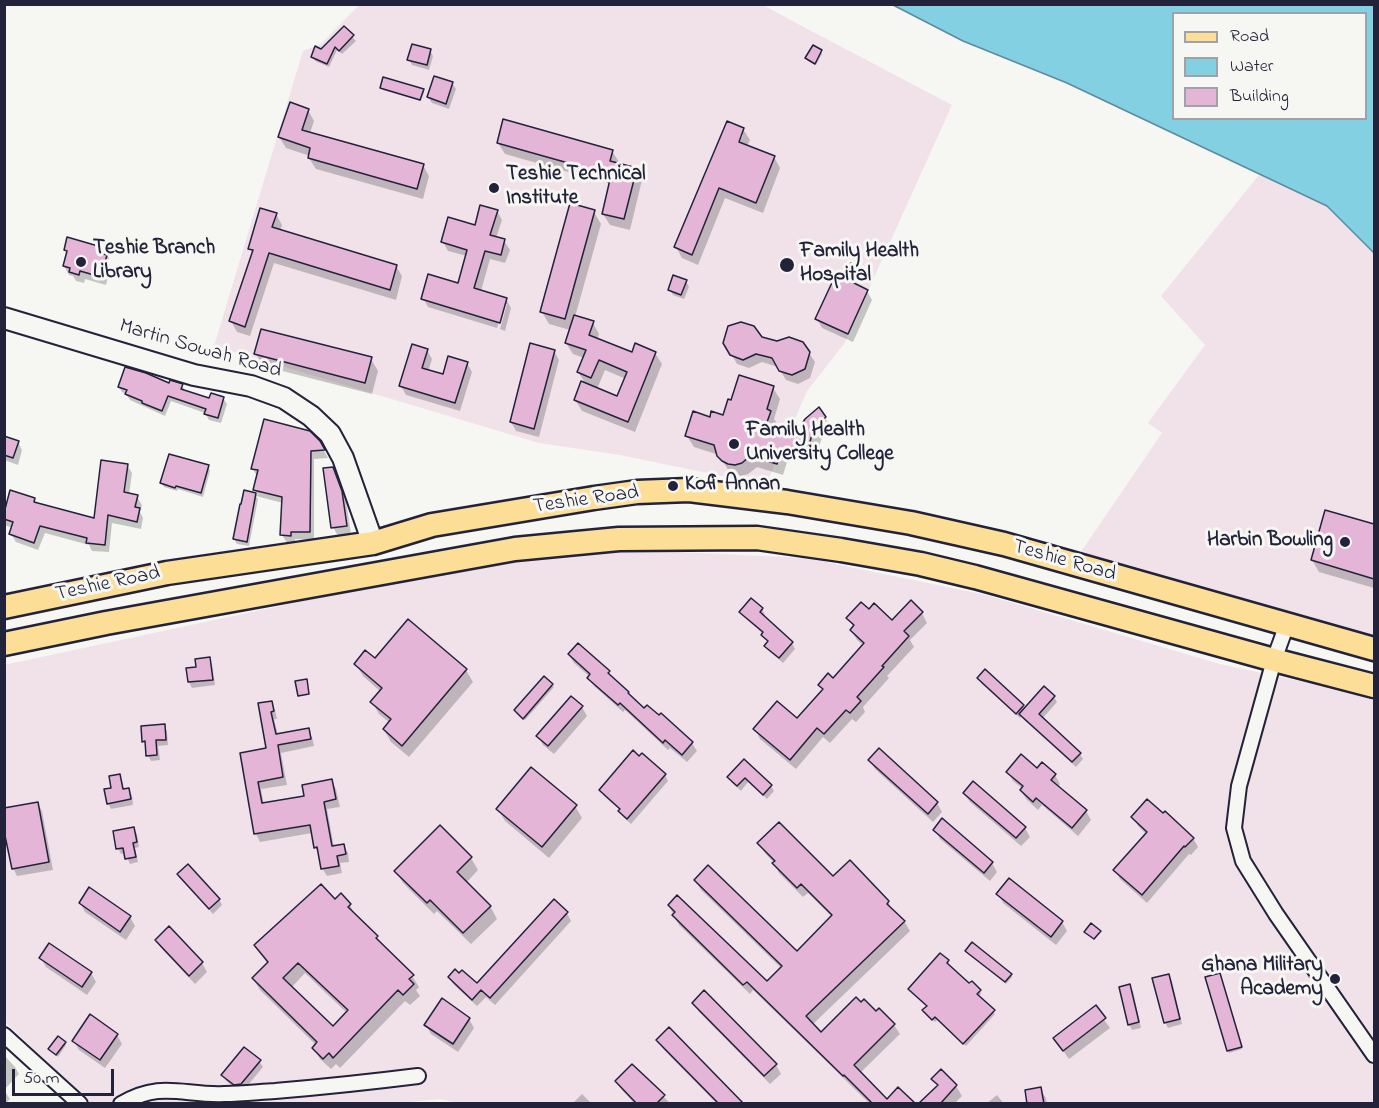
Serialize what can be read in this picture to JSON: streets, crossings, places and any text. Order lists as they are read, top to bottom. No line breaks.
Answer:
{"streets":{"main road":["Teshie Road"],"street":["Martin Sowah Road"]},"crossings":[["Martin Sowah Road","Teshie Road"]],"places":["Teshie Technical Institute","Teshie Branch Library","Family Health Hospital","Family Health University College","Kofi Annan","Harbin Bowling","Ghana Military Academy"],"legend":["Road","Water","Building"],"scale_bar":"50 m"}
